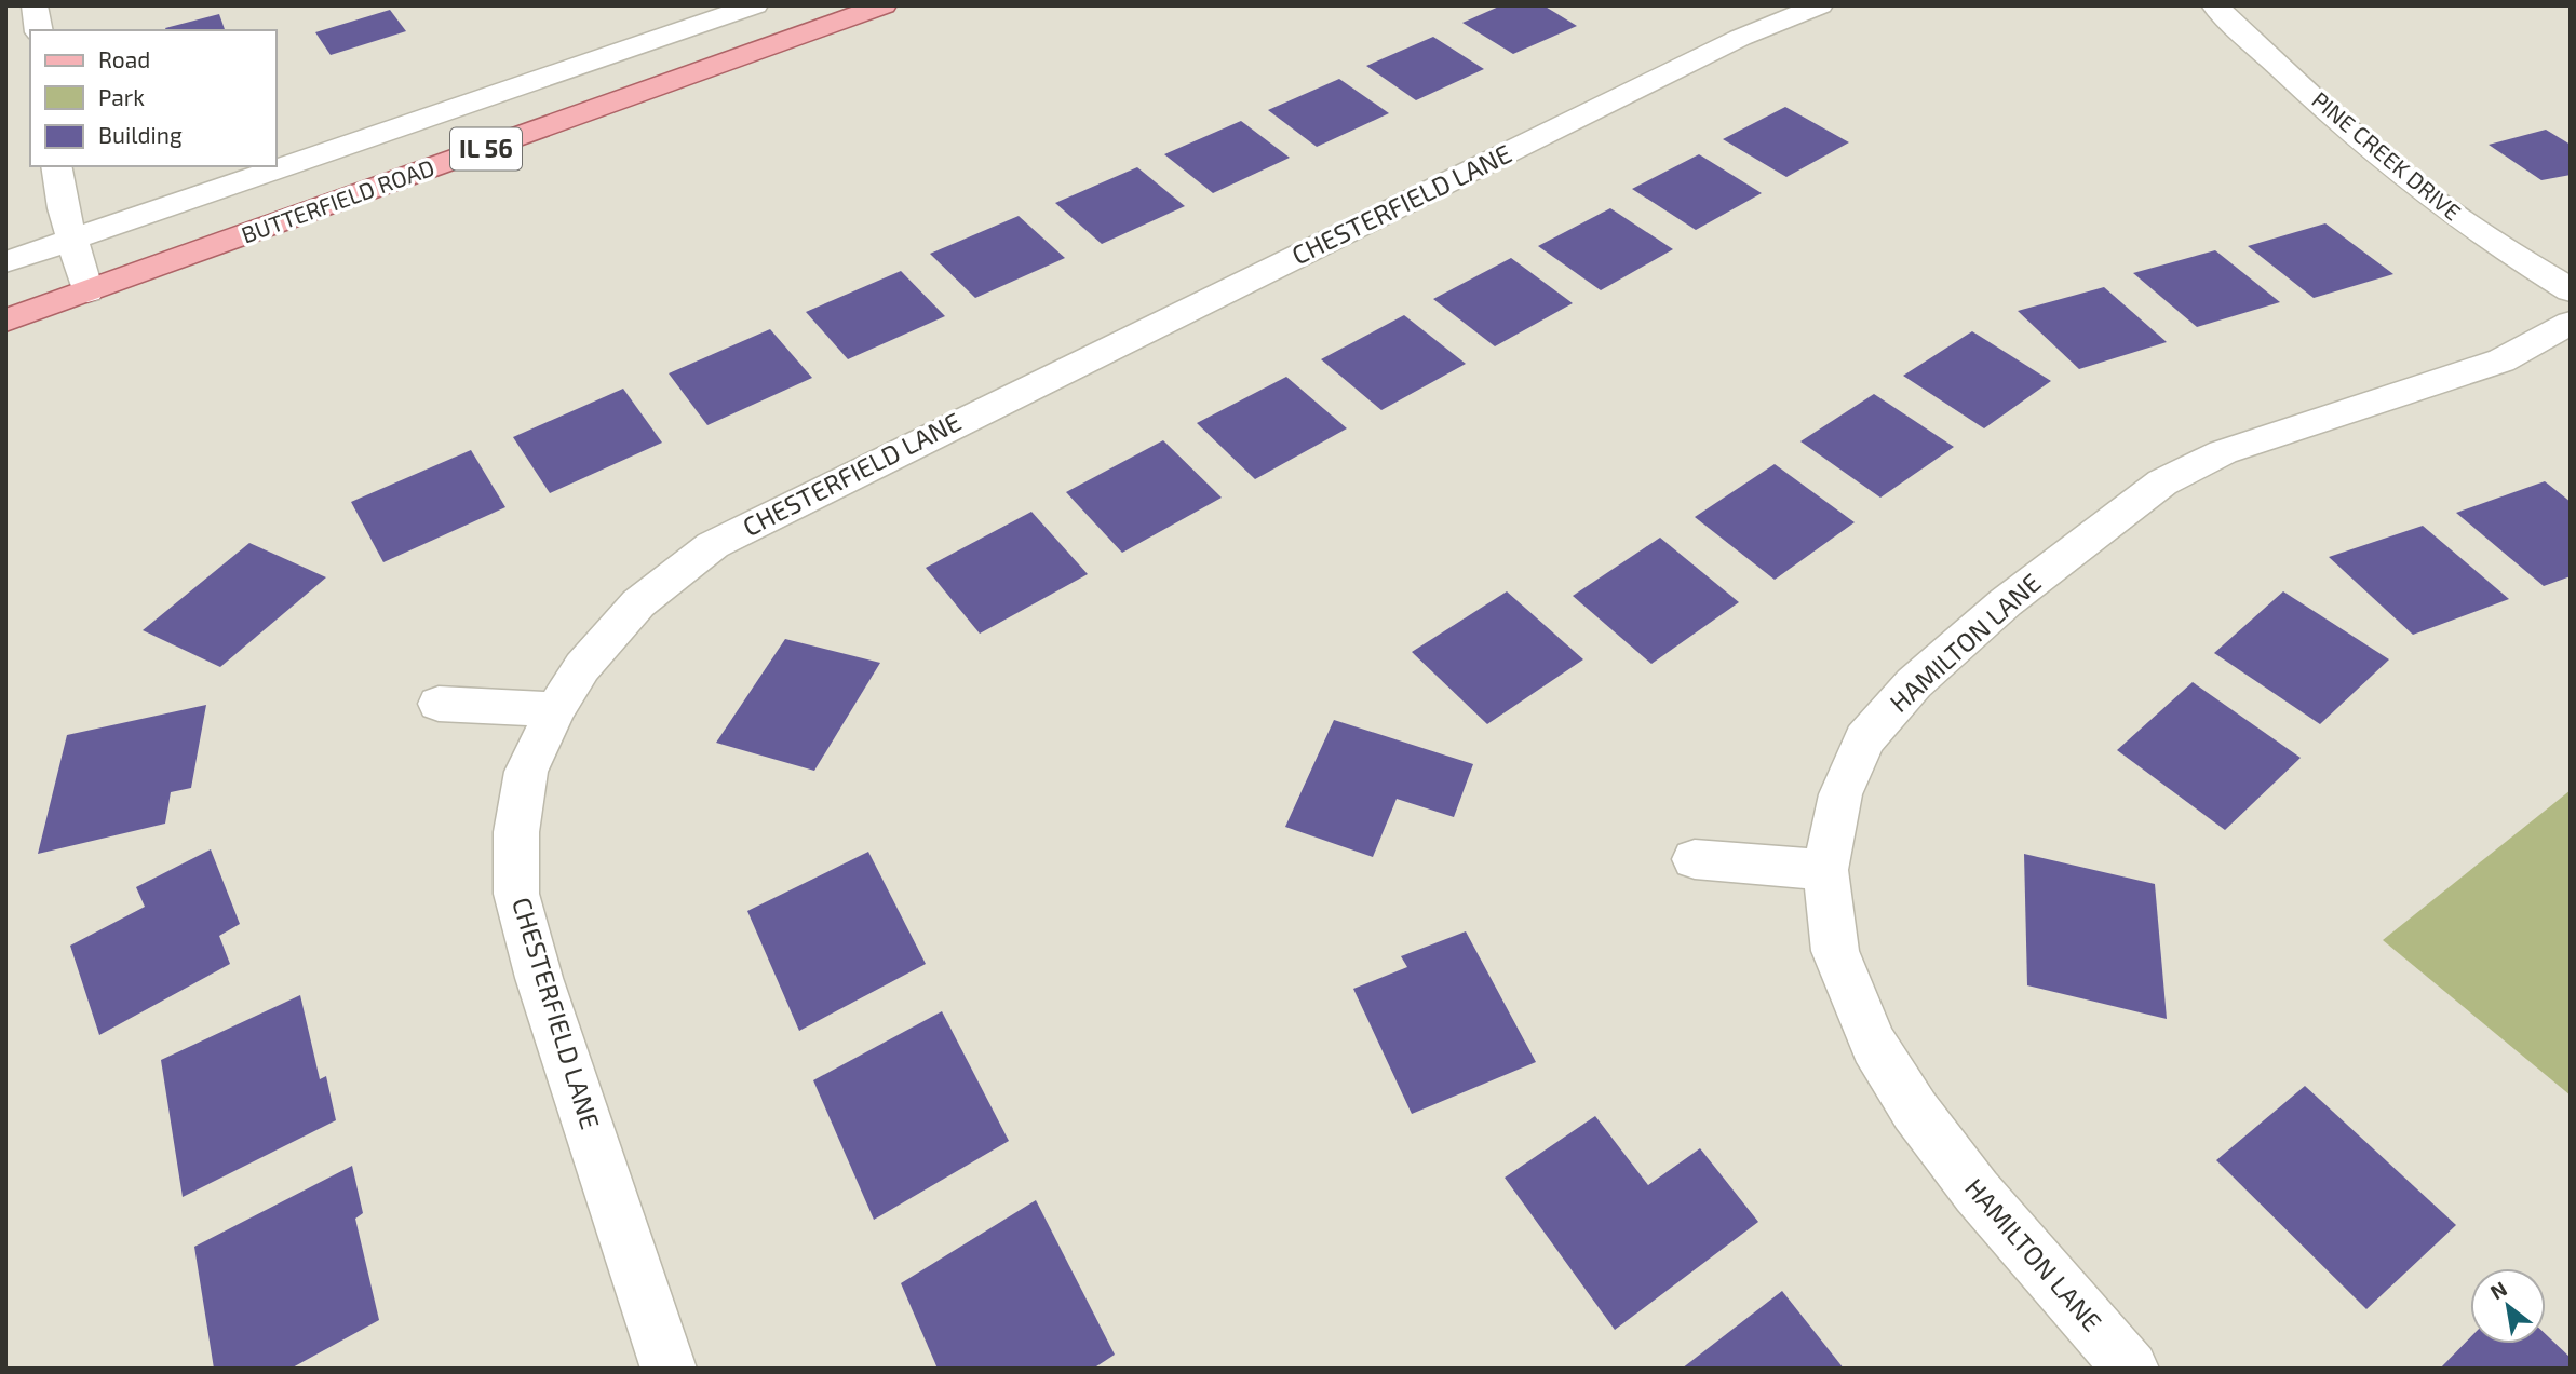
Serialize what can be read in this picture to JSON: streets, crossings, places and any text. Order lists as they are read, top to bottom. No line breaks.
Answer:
{"streets":{"main road":["IL 56","BUTTERFIELD ROAD"],"street":["PINE CREEK DRIVE","CHESTERFIELD LANE","HAMILTON LANE"]},"legend":["Road","Park","Building"],"north":"top left"}
